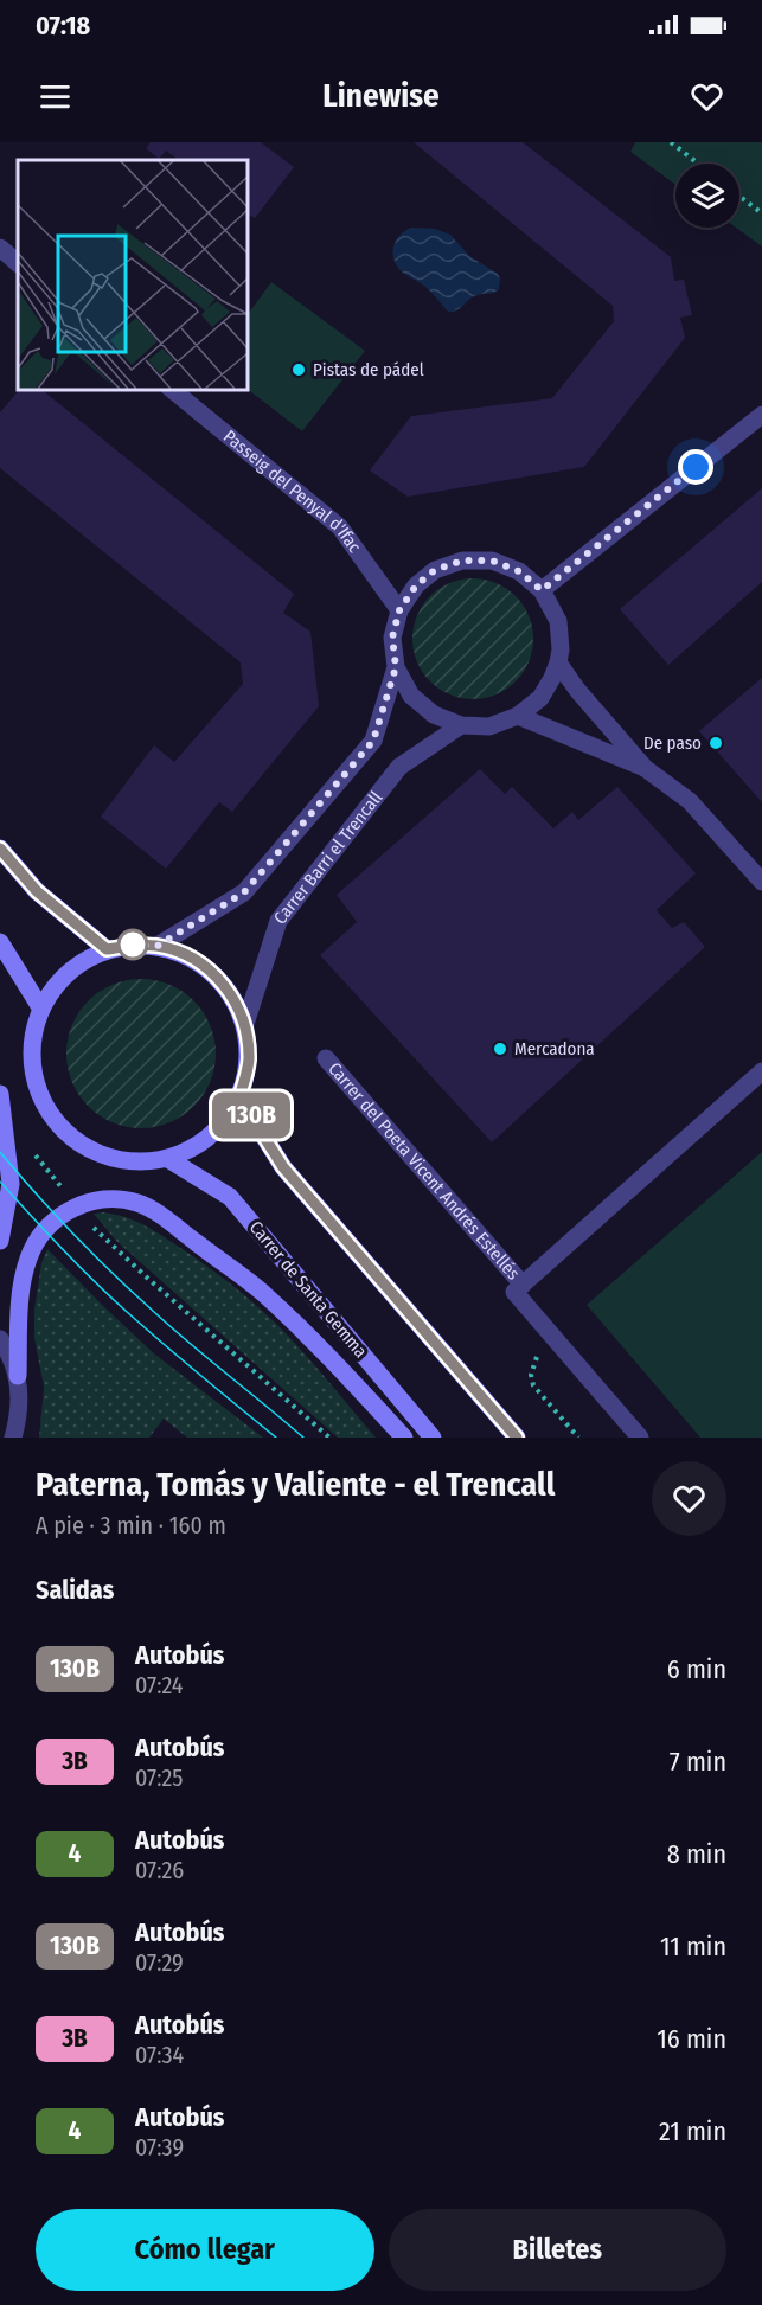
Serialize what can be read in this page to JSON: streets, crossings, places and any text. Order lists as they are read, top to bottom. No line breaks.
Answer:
{"streets":{"main road":["Carrer de Santa Gemma"],"street":["Passeig del Penyal d'Ifac","Carrer Barri el Trencall","Carrer del Poeta Vicent Andrés Estellés"]},"crossings":[["Passeig del Penyal d'Ifac","Carrer Barri el Trencall"],["Carrer Barri el Trencall","Carrer de Santa Gemma"]],"places":["Pistas de pádel","De paso","Mercadona"],"lines":["bus line 130B"],"page":{"status":"07:18","header":"Linewise","on_map":"130B","heading":[["Paterna, Tomás y Valiente - el Trencall","A pie · 3 min · 160 m"],"Salidas"],"list":[{"mark":"130B","name":"Autobús","note":"07:24","value":"6 min"},{"mark":"3B","name":"Autobús","note":"07:25","value":"7 min"},{"mark":"4","name":"Autobús","note":"07:26","value":"8 min"},{"mark":"130B","name":"Autobús","note":"07:29","value":"11 min"},{"mark":"3B","name":"Autobús","note":"07:34","value":"16 min"},{"mark":"4","name":"Autobús","note":"07:39","value":"21 min"}],"buttons":["Cómo llegar","Billetes"]}}
